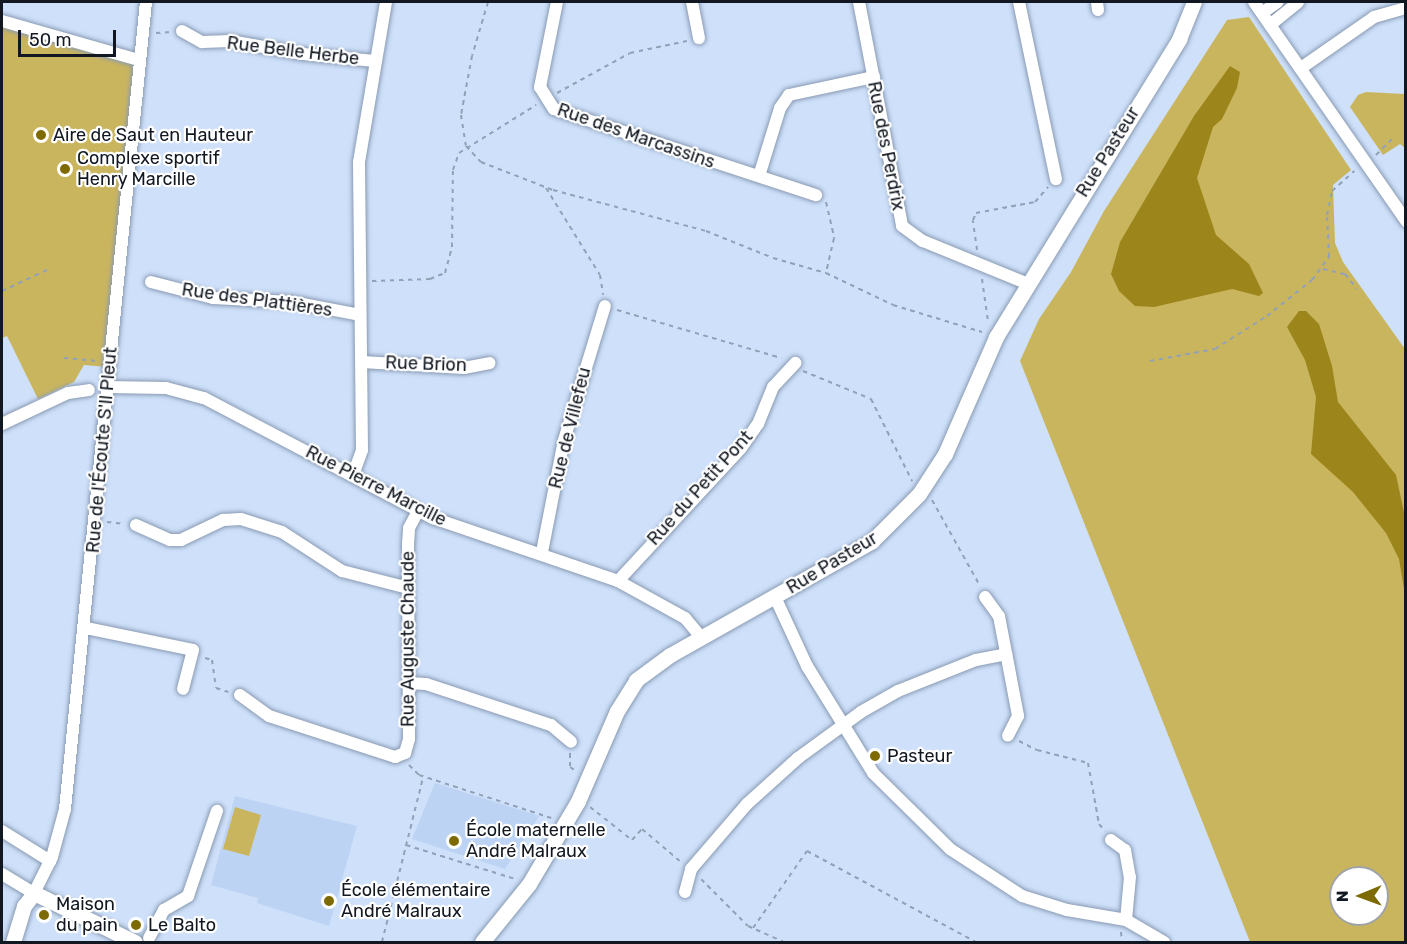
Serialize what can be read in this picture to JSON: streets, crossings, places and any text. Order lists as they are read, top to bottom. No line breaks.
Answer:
{"streets":{"street":["Rue Belle Herbe","Rue des Marcassins","Rue des Perdrix","Rue Pasteur","Rue des Plattières","Rue Brion","Rue de Villefeu","Rue de l'Écoute S'Il Pleut","Rue Pierre Marcille","Rue du Petit Pont","Rue Auguste Chaude"]},"crossings":[["Rue des Perdrix","Rue Pasteur"],["Rue Pasteur","Rue Pierre Marcille"],["Rue de Villefeu","Rue Pierre Marcille"],["Rue de l'Écoute S'Il Pleut","Rue Pierre Marcille"],["Rue Pierre Marcille","Rue du Petit Pont"],["Rue Pierre Marcille","Rue Auguste Chaude"]],"places":["Aire de Saut en Hauteur","Complexe sportif Henry Marcille","Pasteur","École maternelle André Malraux","École élémentaire André Malraux","Maison du pain","Le Balto"],"scale_bar":"50 m","north":"left"}
